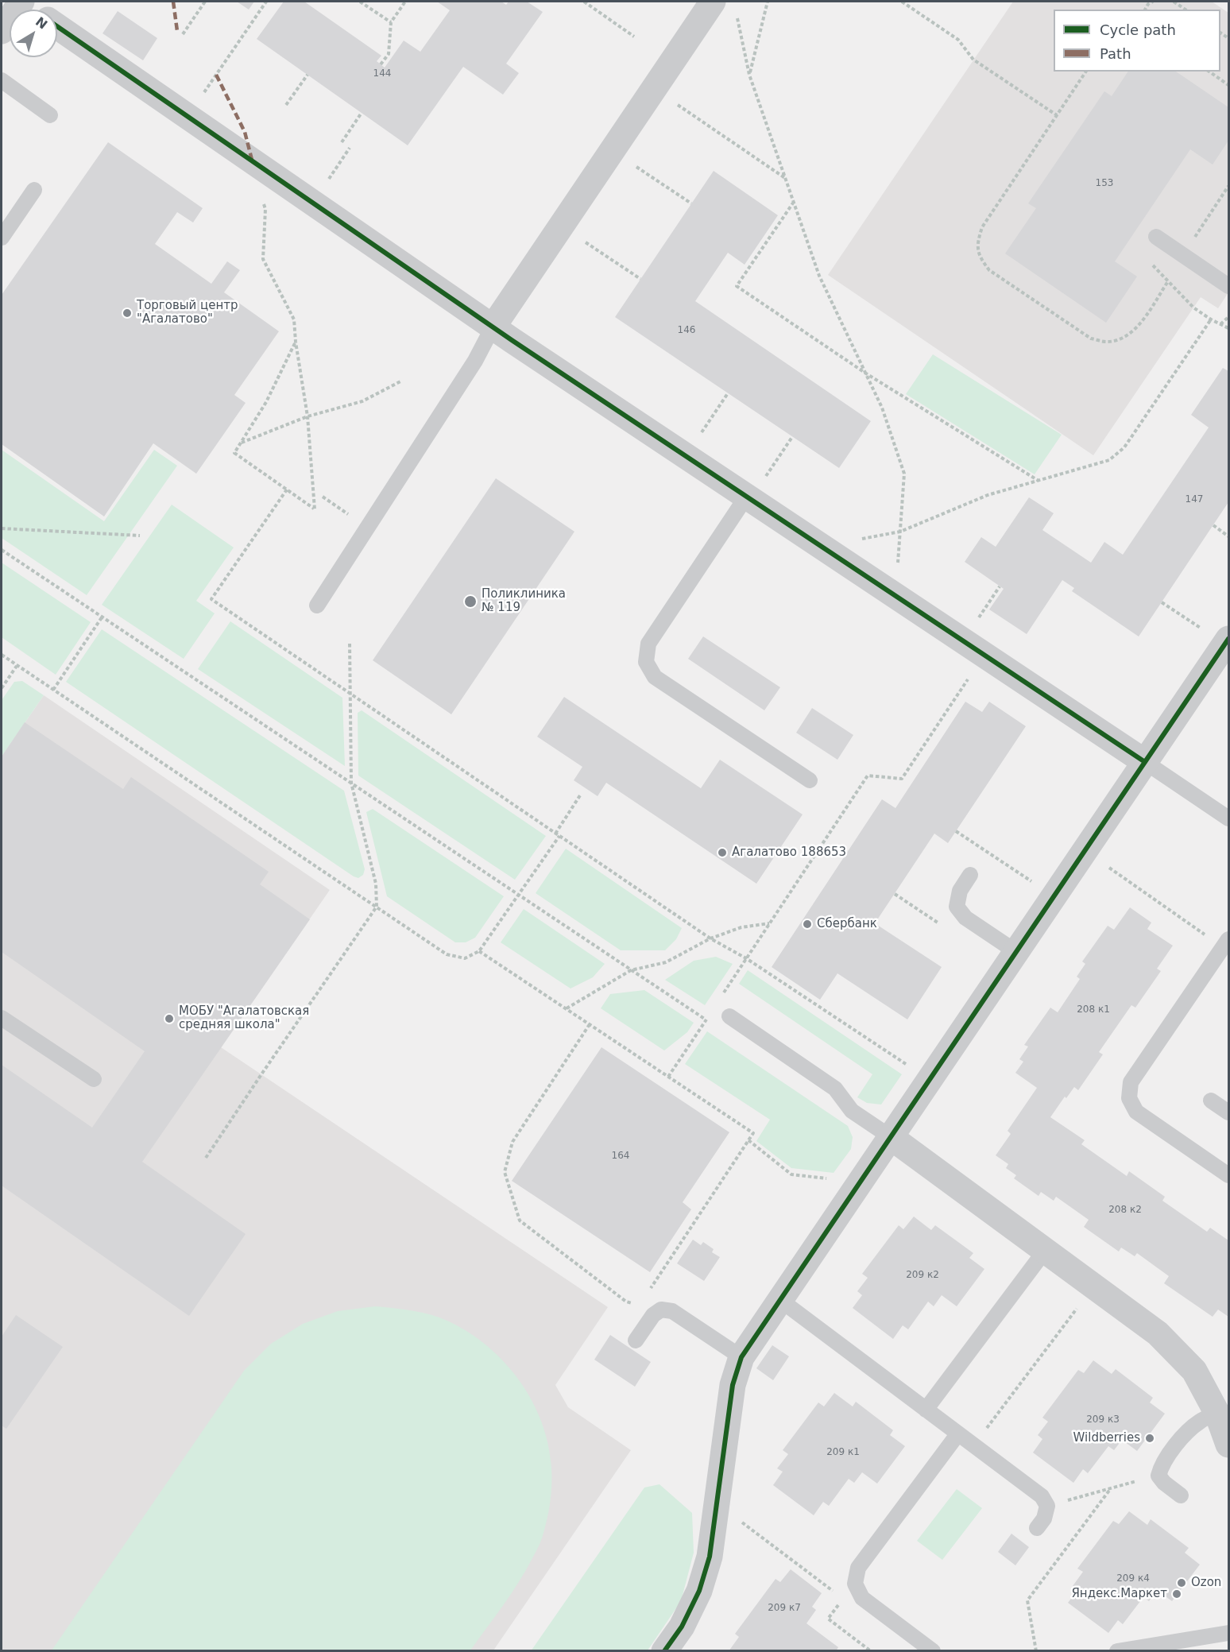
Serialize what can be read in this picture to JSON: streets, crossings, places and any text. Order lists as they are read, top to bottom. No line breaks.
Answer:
{"places":["Торговый центр \"Агалатово\"","Поликлиника № 119","Агалатово 188653","Сбербанк","МОБУ \"Агалатовская средняя школа\"","Wildberries","Ozon","Яндекс.Маркет"],"house_numbers":["144","153","146","147","208 к1","164","208 к2","209 к2","209 к3","209 к1","209 к4","209 к7"],"legend":["Cycle path","Path"],"north":"top right"}
